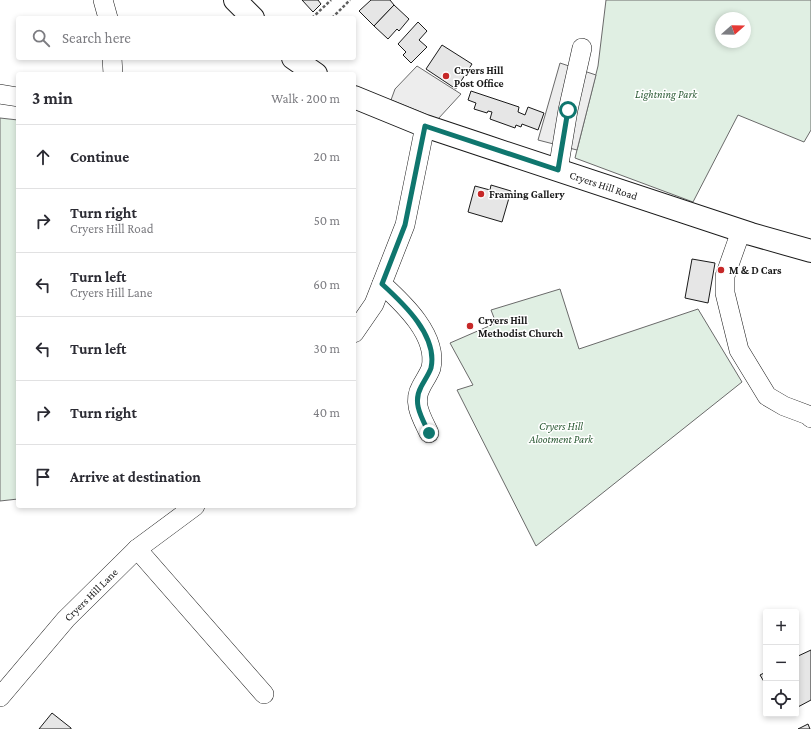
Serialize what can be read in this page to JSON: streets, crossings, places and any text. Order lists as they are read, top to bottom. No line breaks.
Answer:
{"streets":{"main road":["Cryers Hill Road"],"street":["Cryers Hill Lane"]},"parks":["Lightning Park","Cryers Hill Alootment Park"],"places":["Cryers Hill Post Office","Framing Gallery","M & D Cars","Cryers Hill Methodist Church"],"north":"right","page":{"search":"Search here","heading":["3 min","Walk · 200 m"],"list":[["Continue","20 m"],["Turn right","Cryers Hill Road","50 m"],["Turn left","Cryers Hill Lane","60 m"],["Turn left","30 m"],["Turn right","40 m"],"Arrive at destination"],"map_buttons":["+","−"]}}
